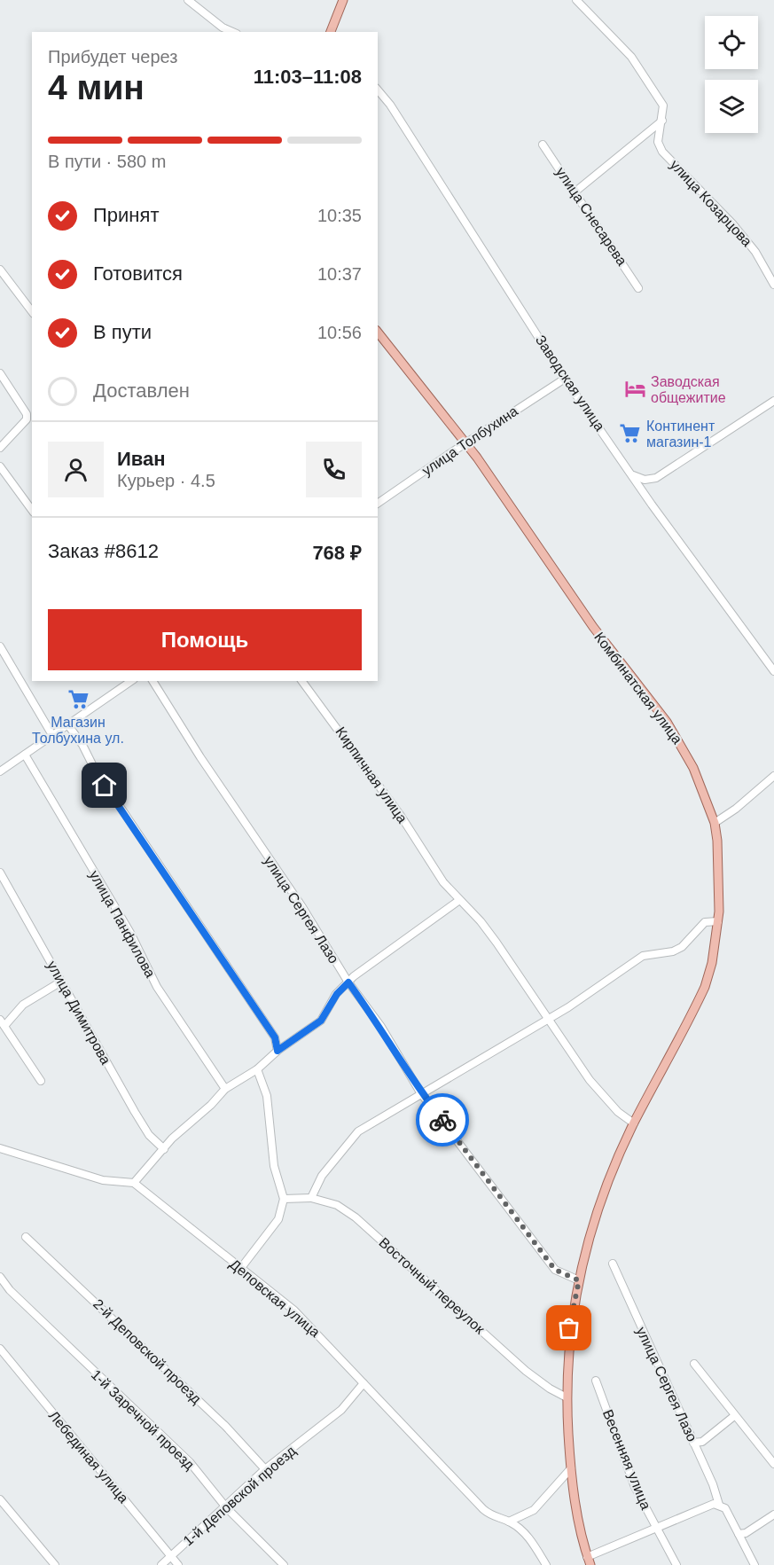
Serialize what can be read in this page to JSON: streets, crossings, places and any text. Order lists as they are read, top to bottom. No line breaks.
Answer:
{"streets":{"main road":["Комбинатская улица"],"street":["улица Козарцова","улица Снесарева","Заводская улица","улица Толбухина","Кирпичная улица","улица Сергея Лазо","улица Панфилова","улица Димитрова","Восточный переулок","Деповская улица","2-й Деповской проезд","1-й Заречной проезд","Лебединая улица","Весенняя улица","1-й Деповской проезд"]},"crossings":[["Заводская улица","улица Толбухина"],["улица Толбухина","Комбинатская улица"],["Комбинатская улица","улица Сергея Лазо"],["Комбинатская улица","Восточный переулок"],["Деповская улица","1-й Деповской проезд"],["2-й Деповской проезд","1-й Деповской проезд"],["1-й Заречной проезд","1-й Деповской проезд"],["Лебединая улица","1-й Деповской проезд"]],"places":{"hotel":["Заводская общежитие"],"supermarket":["Континент магазин-1","Магазин Толбухина ул."]},"page":{"heading":["4 мин","Прибудет через","11:03–11:08"],"panel":["Иван","Курьер · 4.5","Заказ #8612","768 ₽"],"bar":"В пути · 580 m","list":[["Принят","10:35"],["Готовится","10:37"],["В пути","10:56"],"Доставлен"],"buttons":"Помощь"}}
